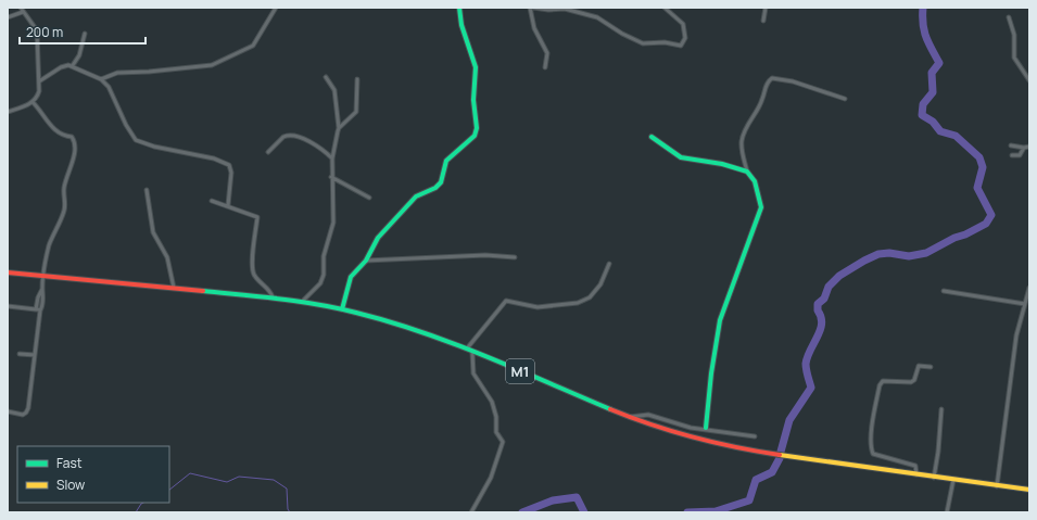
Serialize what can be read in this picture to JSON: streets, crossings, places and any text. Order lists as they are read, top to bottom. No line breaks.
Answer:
{"streets":{"main road":["M1"]},"legend":["Fast","Slow"],"scale_bar":"200 m"}
